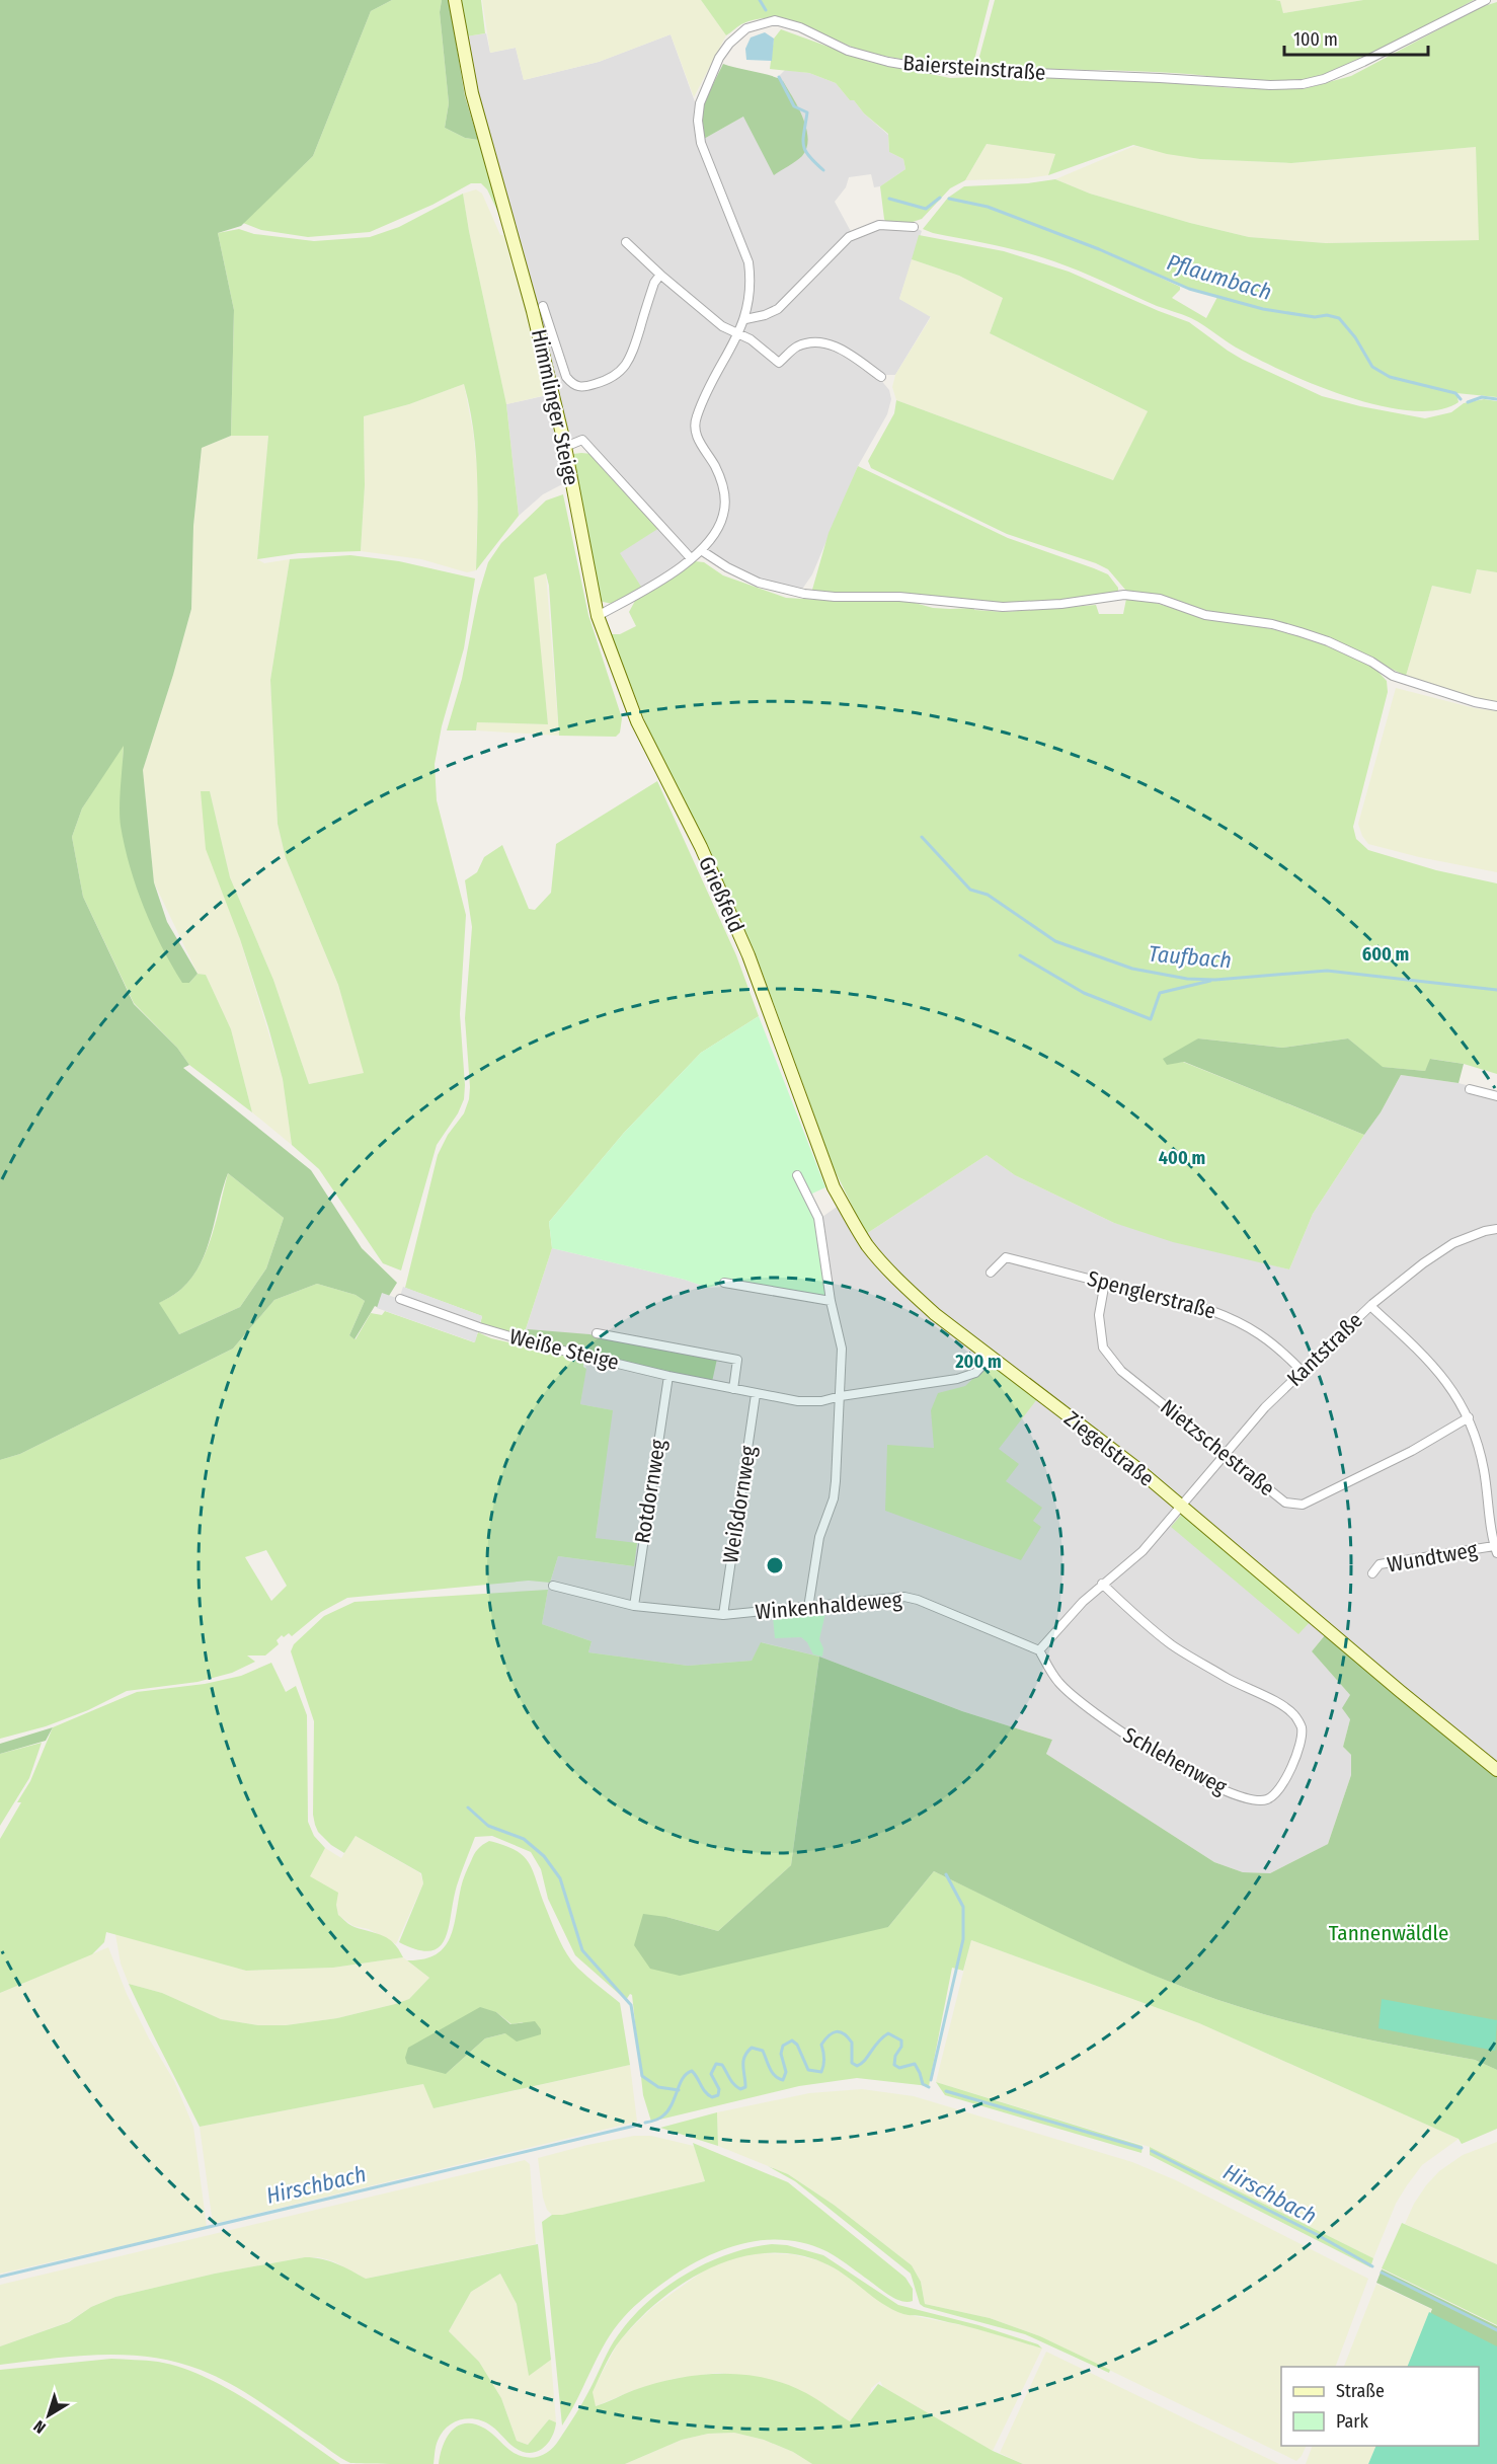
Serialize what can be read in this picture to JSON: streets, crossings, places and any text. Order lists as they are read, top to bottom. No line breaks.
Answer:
{"streets":{"main road":["Himmlinger Steige","Grießfeld","Ziegelstraße"],"street":["Baiersteinstraße","Spenglerstraße","Weiße Steige","Kantstraße","Nietzschestraße","Rotdornweg","Weißdornweg","Wundtweg","Winkenhaldeweg","Schlehenweg"]},"crossings":[["Baiersteinstraße","Himmlinger Steige"],["Himmlinger Steige","Grießfeld"],["Grießfeld","Ziegelstraße"],["Spenglerstraße","Kantstraße"],["Spenglerstraße","Nietzschestraße"],["Weiße Steige","Ziegelstraße"],["Weiße Steige","Rotdornweg"],["Weiße Steige","Weißdornweg"],["Kantstraße","Nietzschestraße"],["Kantstraße","Ziegelstraße"],["Rotdornweg","Winkenhaldeweg"],["Weißdornweg","Winkenhaldeweg"],["Winkenhaldeweg","Schlehenweg"]],"water":["Pflaumbach","Taufbach","Hirschbach"],"parks":["Tannenwäldle"],"legend":["Straße","Park"],"scale_bar":"100 m","north":"bottom left","rings":["600 m","400 m","200 m"]}
